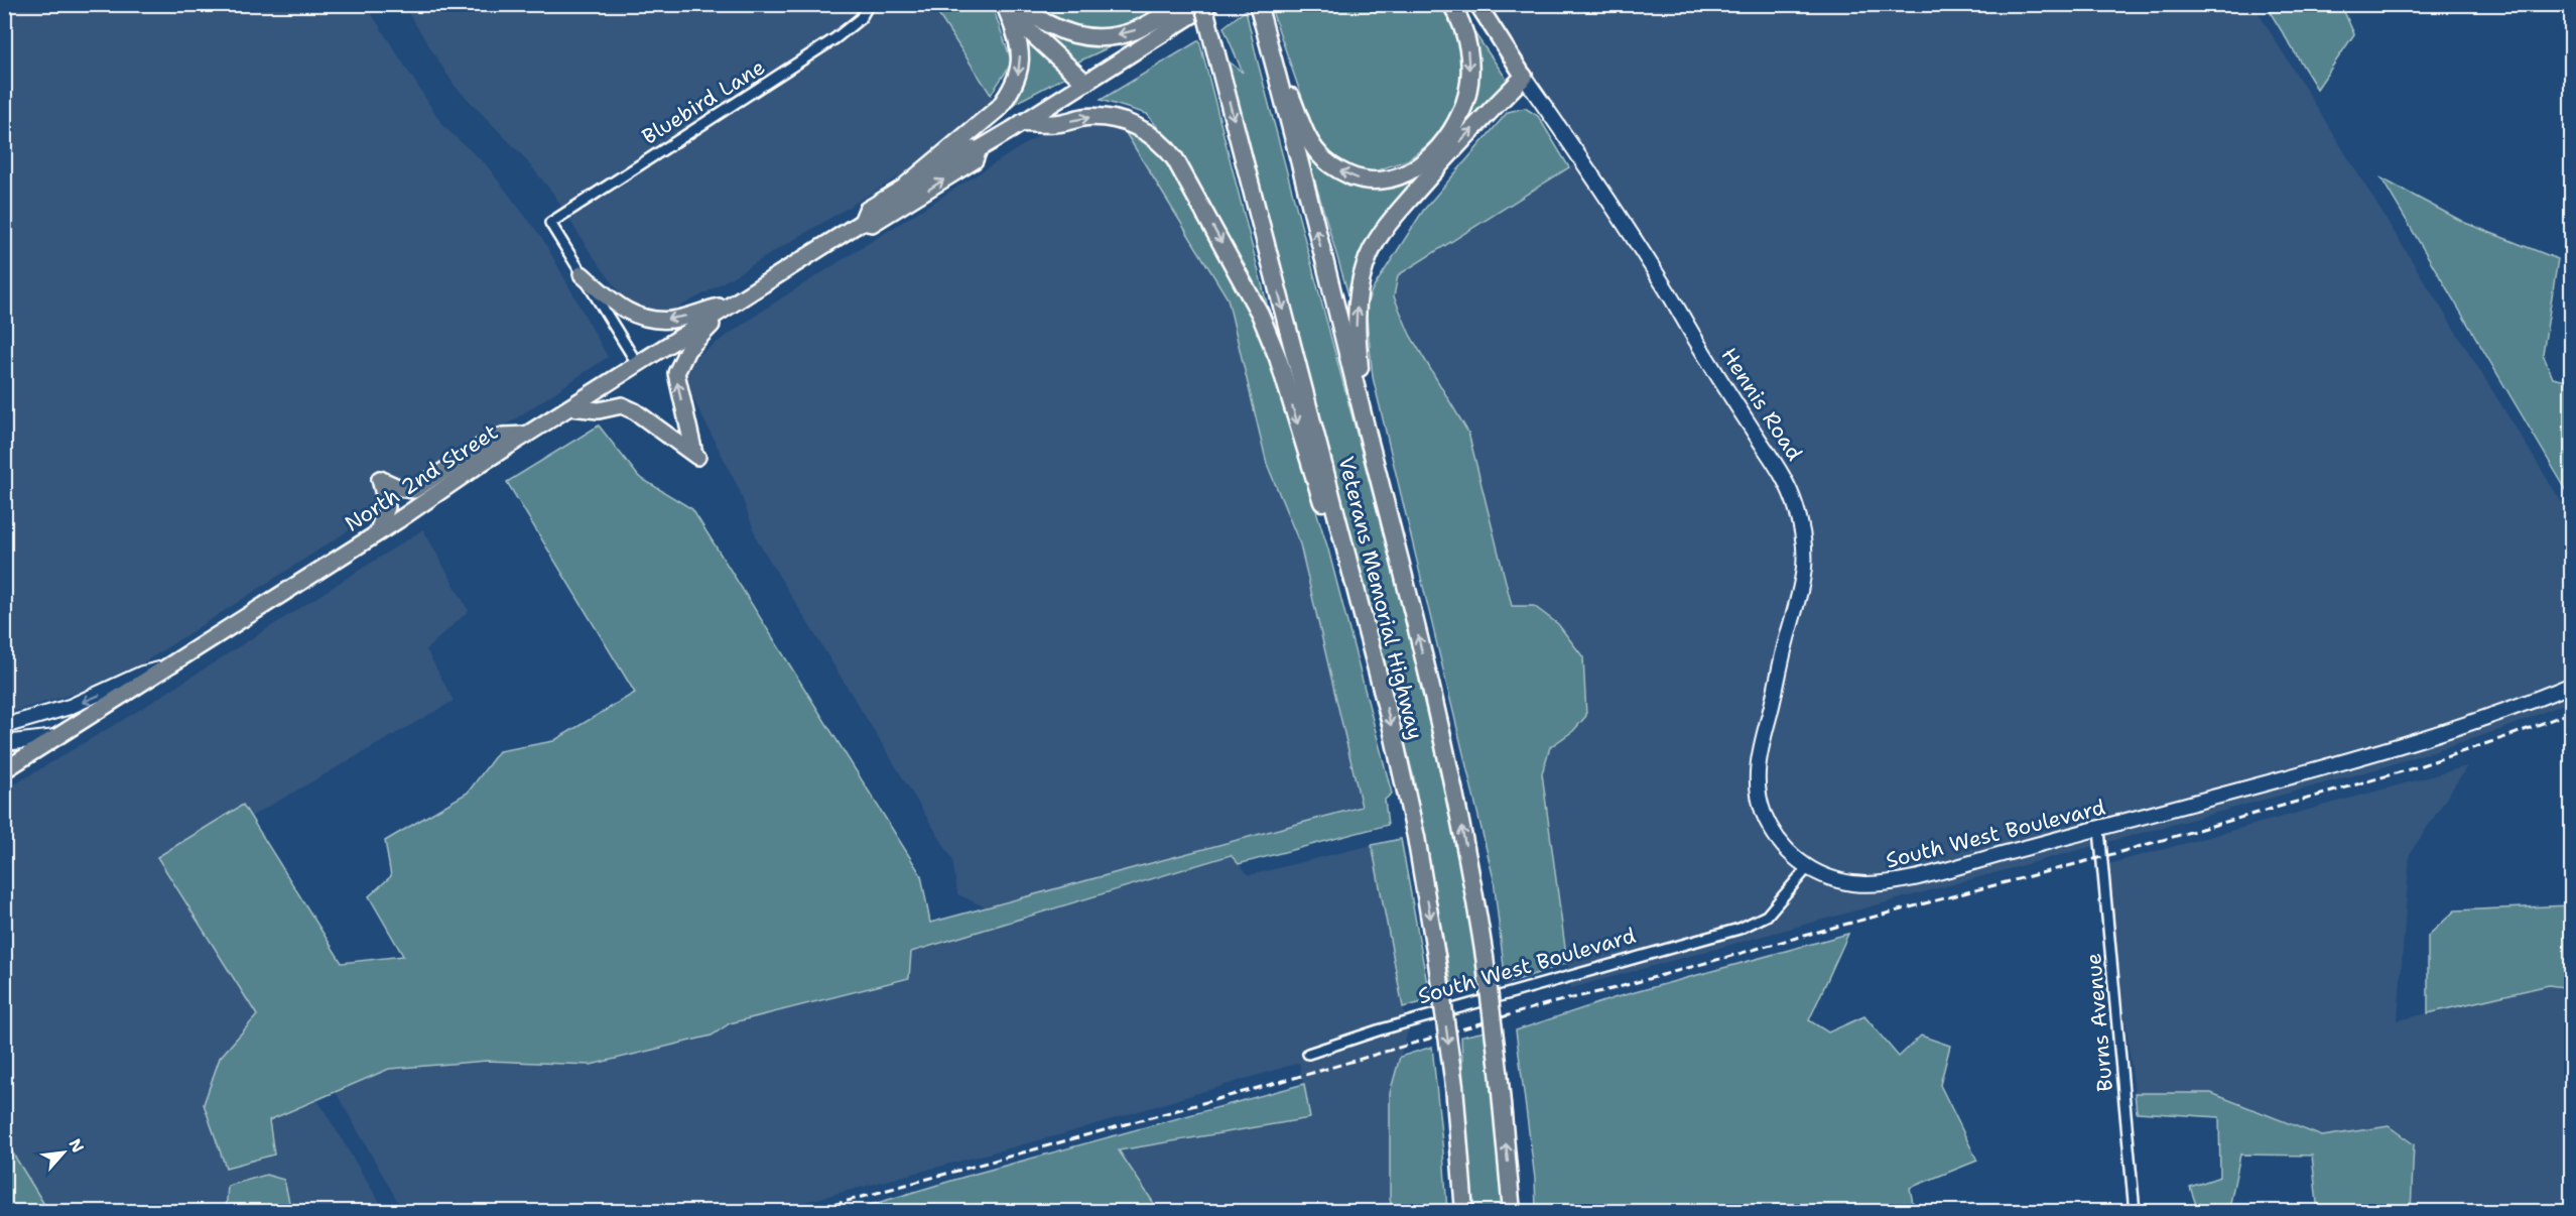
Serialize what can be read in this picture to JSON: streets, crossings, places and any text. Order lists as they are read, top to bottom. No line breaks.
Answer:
{"streets":{"highway":["Veterans Memorial Highway"],"main road":["Hennis Road","North 2nd Street"],"street":["Bluebird Lane","South West Boulevard","Burns Avenue"]},"crossings":[["Hennis Road","South West Boulevard"],["South West Boulevard","Burns Avenue"]],"north":"top right"}
